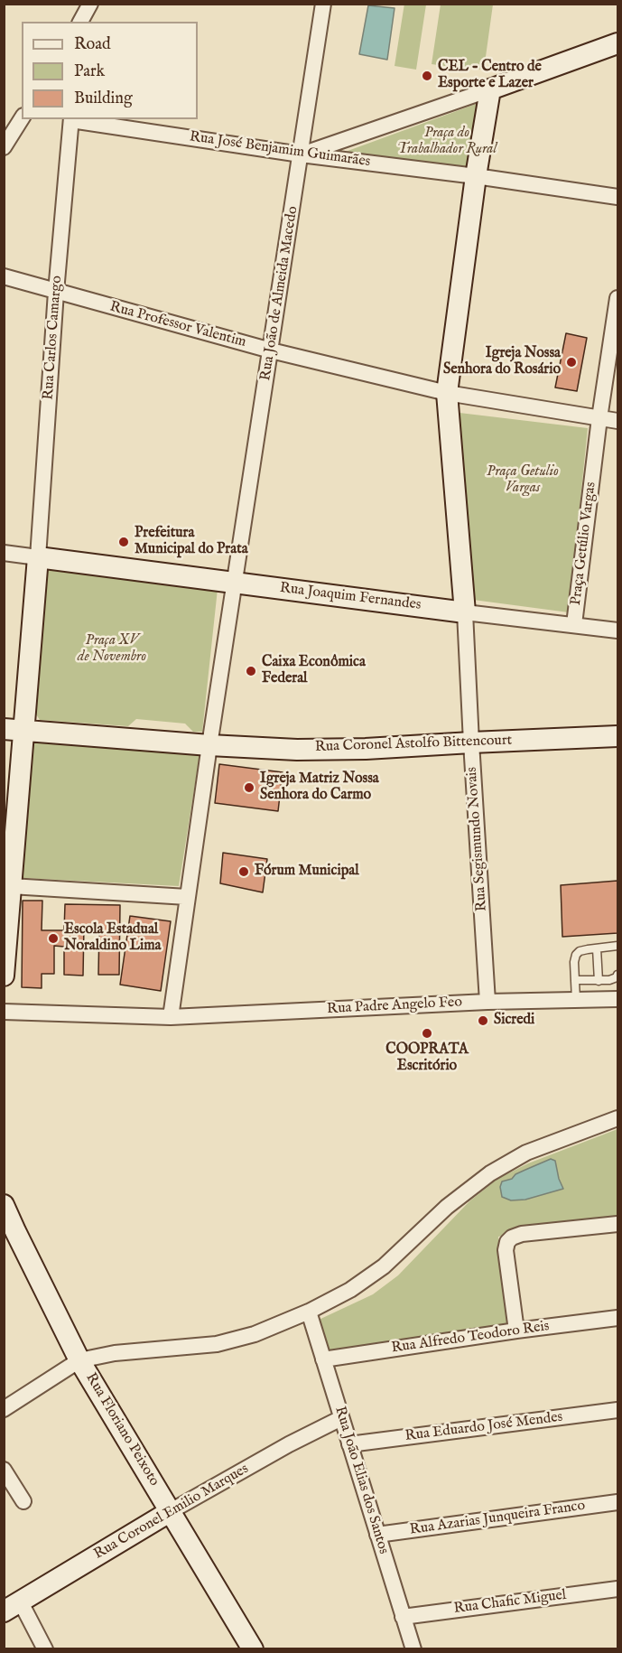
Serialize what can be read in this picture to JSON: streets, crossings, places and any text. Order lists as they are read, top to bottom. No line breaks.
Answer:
{"streets":{"street":["Rua José Benjamim Guimarães","Rua João de Almeida Macedo","Rua Professor Valentim","Rua Carlos Camargo","Praça Getúlio Vargas","Rua Joaquim Fernandes","Rua Coronel Astolfo Bittencourt","Rua Segismundo Novais","Rua Padre Angelo Feo","Rua Alfredo Teodoro Reis","Rua Eduardo José Mendes","Rua Floriano Peixoto","Rua João Elias dos Santos","Rua Coronel Emilio Marques","Rua Azarias Junqueira Franco","Rua Chafic Miguel"]},"crossings":[["Rua José Benjamim Guimarães","Rua João de Almeida Macedo"],["Rua José Benjamim Guimarães","Rua Carlos Camargo"],["Rua João de Almeida Macedo","Rua Professor Valentim"],["Rua João de Almeida Macedo","Rua Joaquim Fernandes"],["Rua Professor Valentim","Rua Carlos Camargo"],["Praça Getúlio Vargas","Rua Joaquim Fernandes"],["Praça Getúlio Vargas","Rua Segismundo Novais"],["Rua Joaquim Fernandes","Rua Segismundo Novais"],["Rua Coronel Astolfo Bittencourt","Rua Segismundo Novais"],["Rua Segismundo Novais","Rua Padre Angelo Feo"],["Rua Alfredo Teodoro Reis","Rua João Elias dos Santos"],["Rua Eduardo José Mendes","Rua João Elias dos Santos"],["Rua Floriano Peixoto","Rua Coronel Emilio Marques"],["Rua João Elias dos Santos","Rua Coronel Emilio Marques"],["Rua João Elias dos Santos","Rua Azarias Junqueira Franco"],["Rua João Elias dos Santos","Rua Chafic Miguel"]],"parks":["Praça do Trabalhador Rural","Praça Getulio Vargas","Praça XV de Novembro"],"places":["CEL - Centro de Esporte e Lazer","Igreja Nossa Senhora do Rosário","Prefeitura Municipal do Prata","Caixa Econômica Federal","Igreja Matriz Nossa Senhora do Carmo","Fórum Municipal","Escola Estadual Noraldino Lima","Sicredi","COOPRATA Escritório"],"legend":["Road","Park","Building"]}
